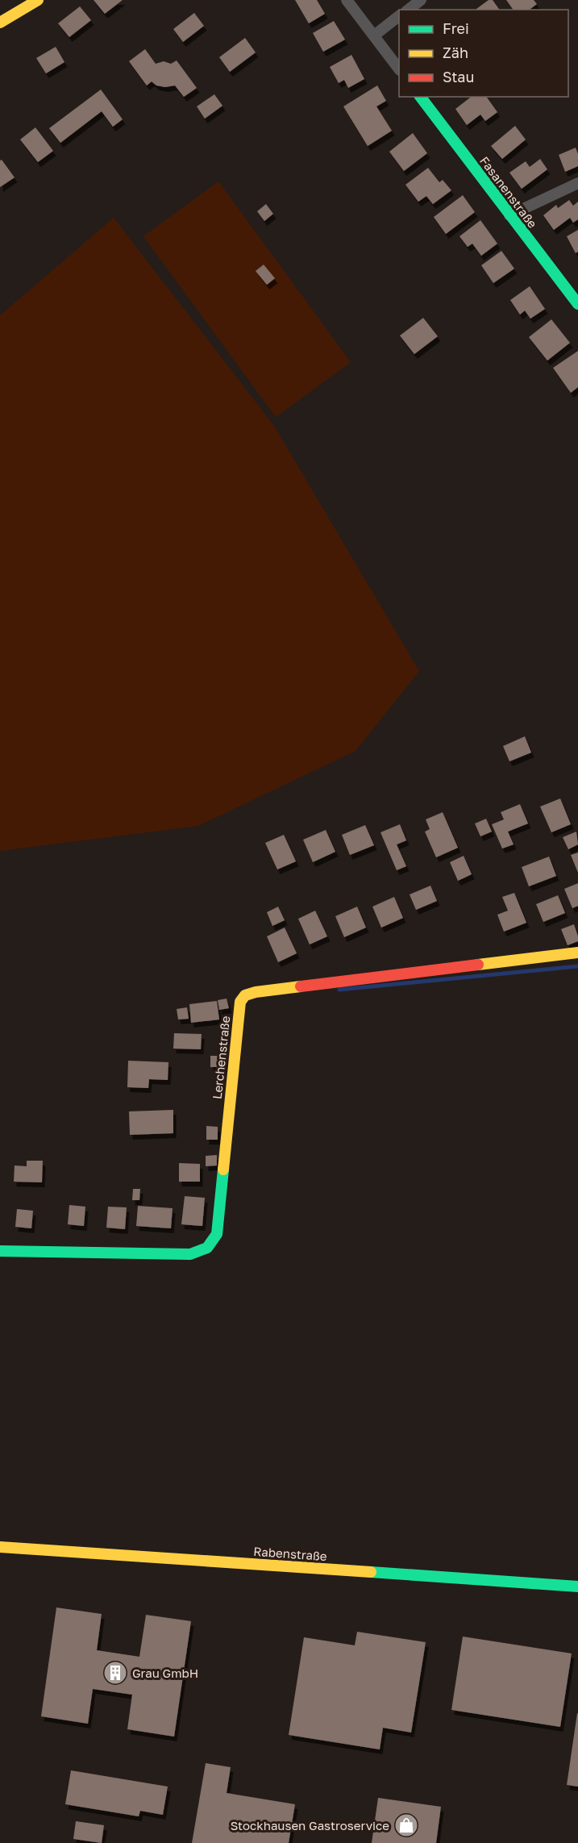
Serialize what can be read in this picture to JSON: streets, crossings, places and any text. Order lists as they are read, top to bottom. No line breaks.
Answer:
{"streets":{"street":["Fasanenstraße","Lerchenstraße","Rabenstraße"]},"places":{"building":["Grau GmbH"],"shop":["Stockhausen Gastroservice"]},"legend":["Frei","Zäh","Stau"]}
